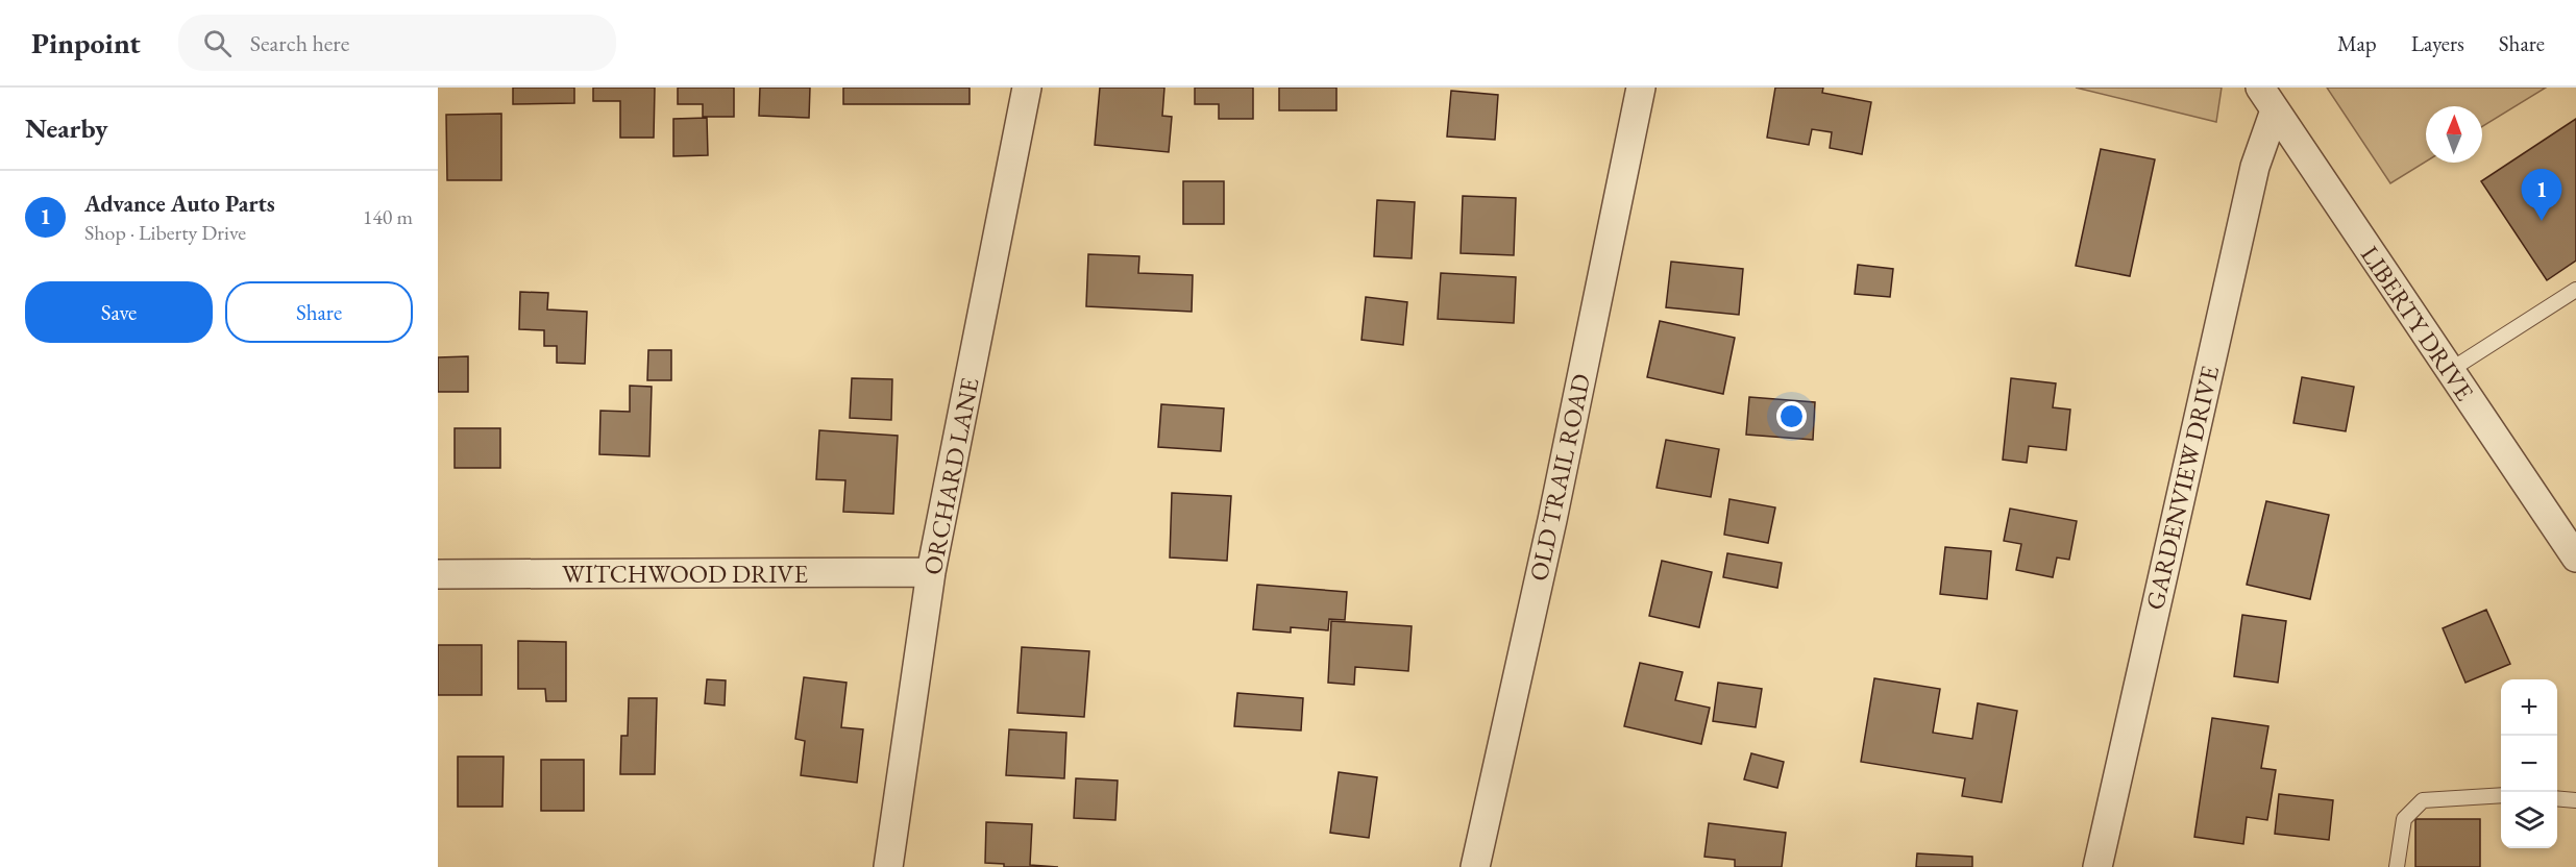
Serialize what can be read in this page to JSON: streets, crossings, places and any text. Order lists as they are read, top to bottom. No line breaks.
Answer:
{"streets":{"street":["LIBERTY DRIVE","ORCHARD LANE","OLD TRAIL ROAD","GARDENVIEW DRIVE","WITCHWOOD DRIVE"]},"crossings":[["LIBERTY DRIVE","GARDENVIEW DRIVE"],["ORCHARD LANE","WITCHWOOD DRIVE"]],"north":"top","page":{"header":"Pinpoint","search":"Search here","nav":["Map","Layers","Share"],"heading":"Nearby","list":[{"mark":"1","name":"Advance Auto Parts","note":"Shop · Liberty Drive","value":"140 m"}],"pins":"1","buttons":["Save","Share"],"map_buttons":["+","−"]}}
